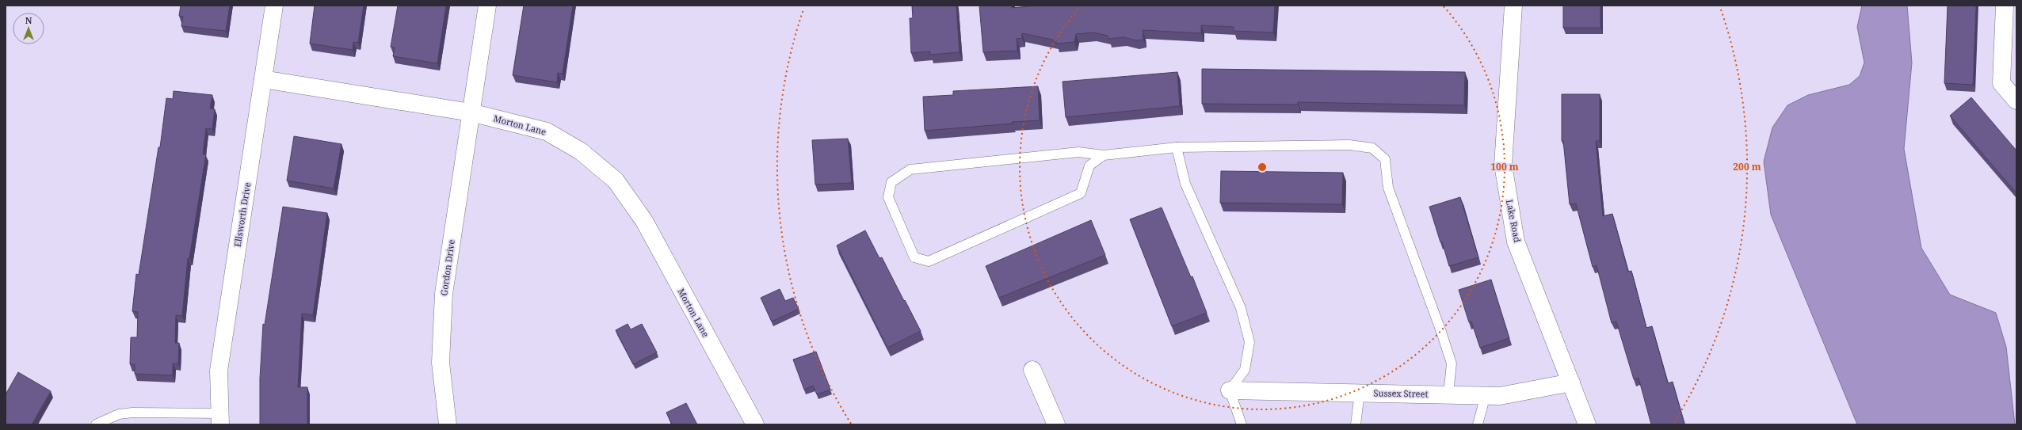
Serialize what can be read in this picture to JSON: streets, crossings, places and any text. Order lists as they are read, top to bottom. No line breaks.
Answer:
{"streets":{"street":["Morton Lane","Ellsworth Drive","Lake Road","Gordon Drive","Sussex Street"]},"crossings":[["Morton Lane","Ellsworth Drive"],["Morton Lane","Gordon Drive"],["Lake Road","Sussex Street"]],"north":"top","rings":["100 m","200 m"]}
